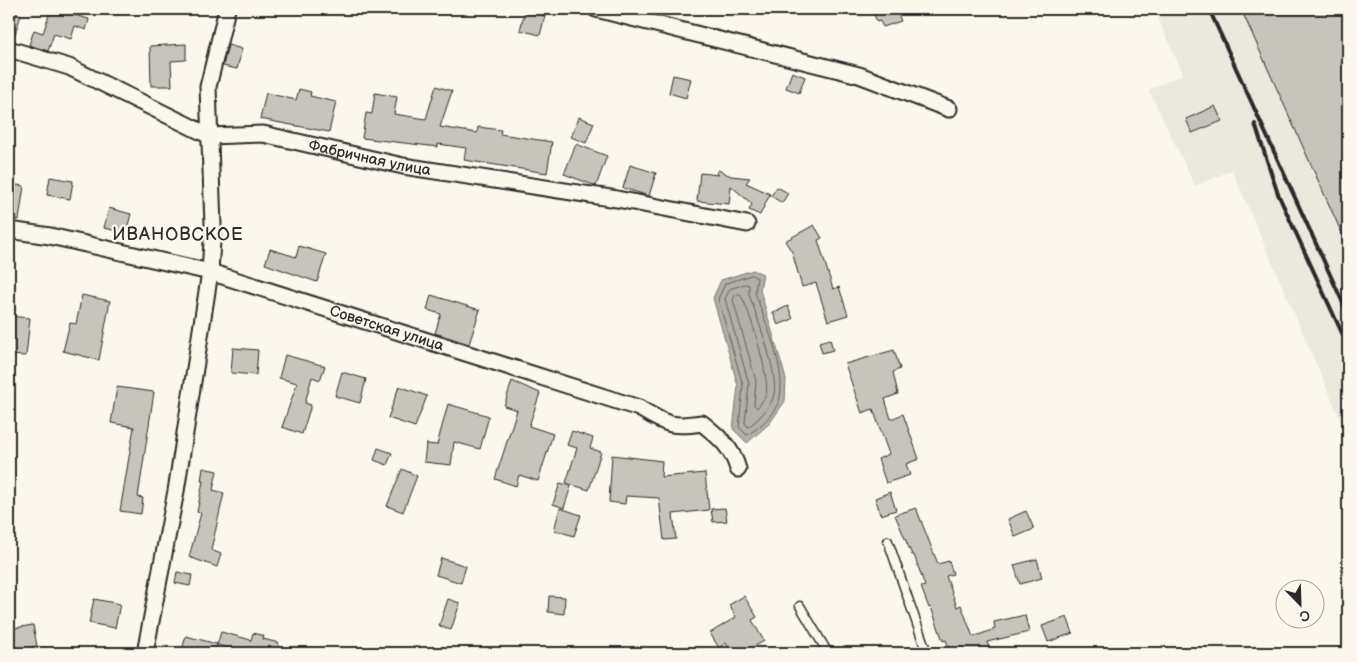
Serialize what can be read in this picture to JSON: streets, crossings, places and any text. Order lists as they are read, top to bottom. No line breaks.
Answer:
{"streets":{"street":["Фабричная улица","Советская улица"]},"districts":["ИВАНОВСКОЕ"],"north":"bottom right"}
